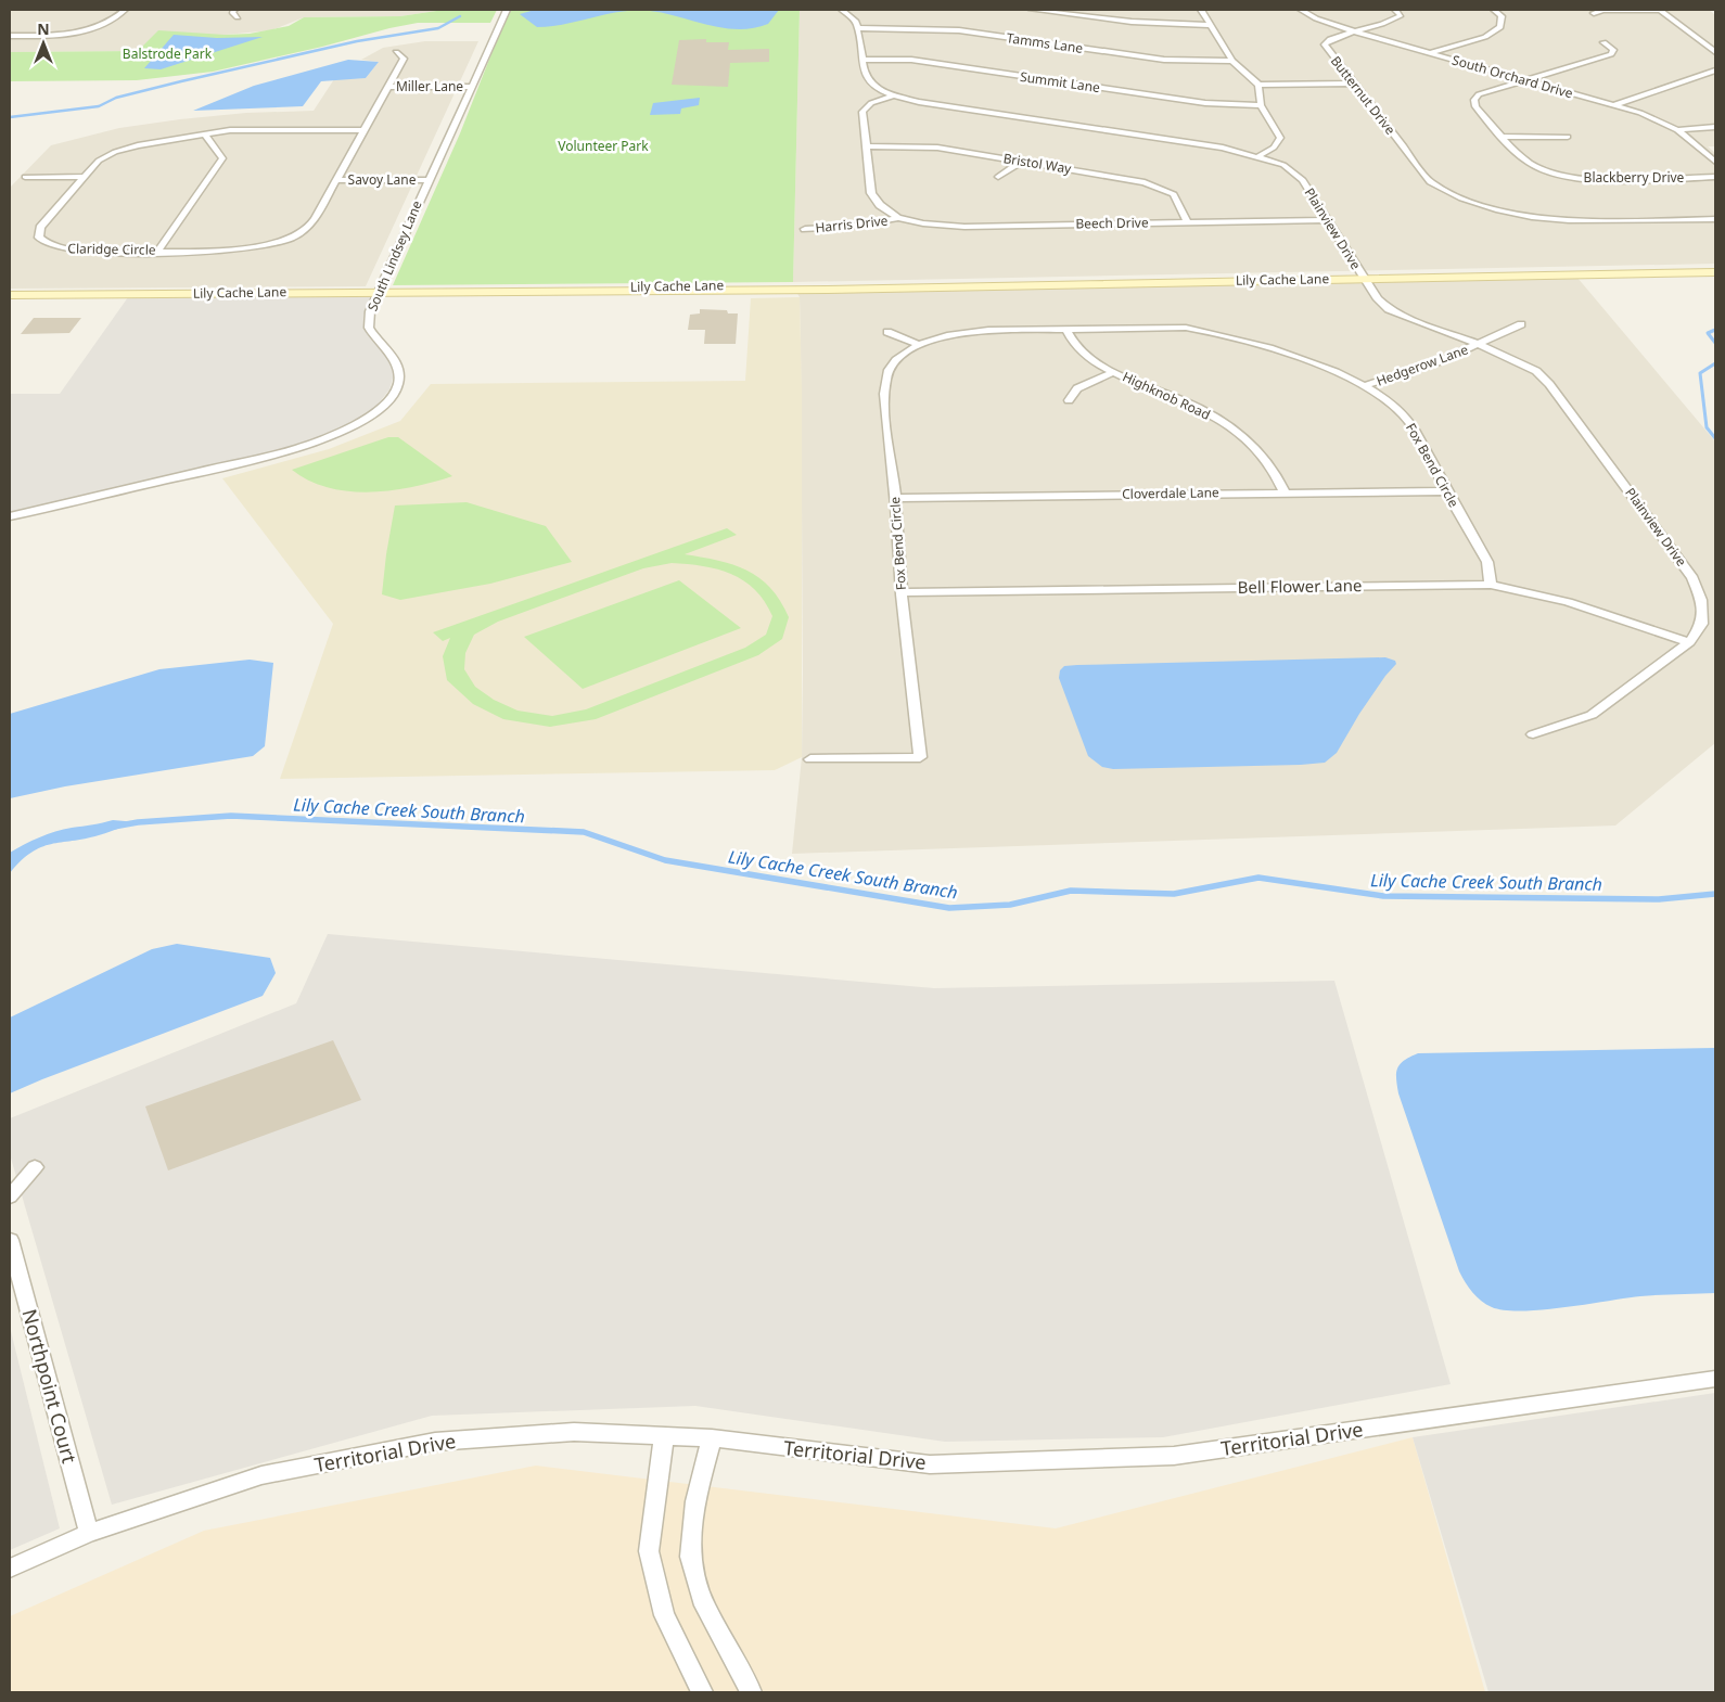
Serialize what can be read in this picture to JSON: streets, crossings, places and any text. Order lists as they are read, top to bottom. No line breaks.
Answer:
{"streets":{"street":["Tamms Lane","South Orchard Drive","Summit Lane","Miller Lane","Butternut Drive","Bristol Way","Blackberry Drive","Savoy Lane","Beech Drive","Harris Drive","Plainview Drive","Claridge Circle","South Lindsey Lane","Lily Cache Lane","Hedgerow Lane","Highknob Road","Fox Bend Circle","Cloverdale Lane","Bell Flower Lane","Northpoint Court","Territorial Drive"]},"crossings":[["Tamms Lane","Plainview Drive"],["South Orchard Drive","Butternut Drive"],["South Orchard Drive","Blackberry Drive"],["Summit Lane","Plainview Drive"],["Miller Lane","Claridge Circle"],["Miller Lane","South Lindsey Lane"],["Bristol Way","Beech Drive"],["Savoy Lane","Claridge Circle"],["Savoy Lane","South Lindsey Lane"],["Beech Drive","Harris Drive"],["Beech Drive","Plainview Drive"],["Plainview Drive","Lily Cache Lane"],["Plainview Drive","Hedgerow Lane"],["Plainview Drive","Bell Flower Lane"],["South Lindsey Lane","Lily Cache Lane"],["Hedgerow Lane","Fox Bend Circle"],["Highknob Road","Fox Bend Circle"],["Highknob Road","Cloverdale Lane"],["Fox Bend Circle","Cloverdale Lane"],["Fox Bend Circle","Bell Flower Lane"],["Northpoint Court","Territorial Drive"]],"water":["Lily Cache Creek South Branch"],"parks":["Balstrode Park","Volunteer Park"],"north":"top"}
